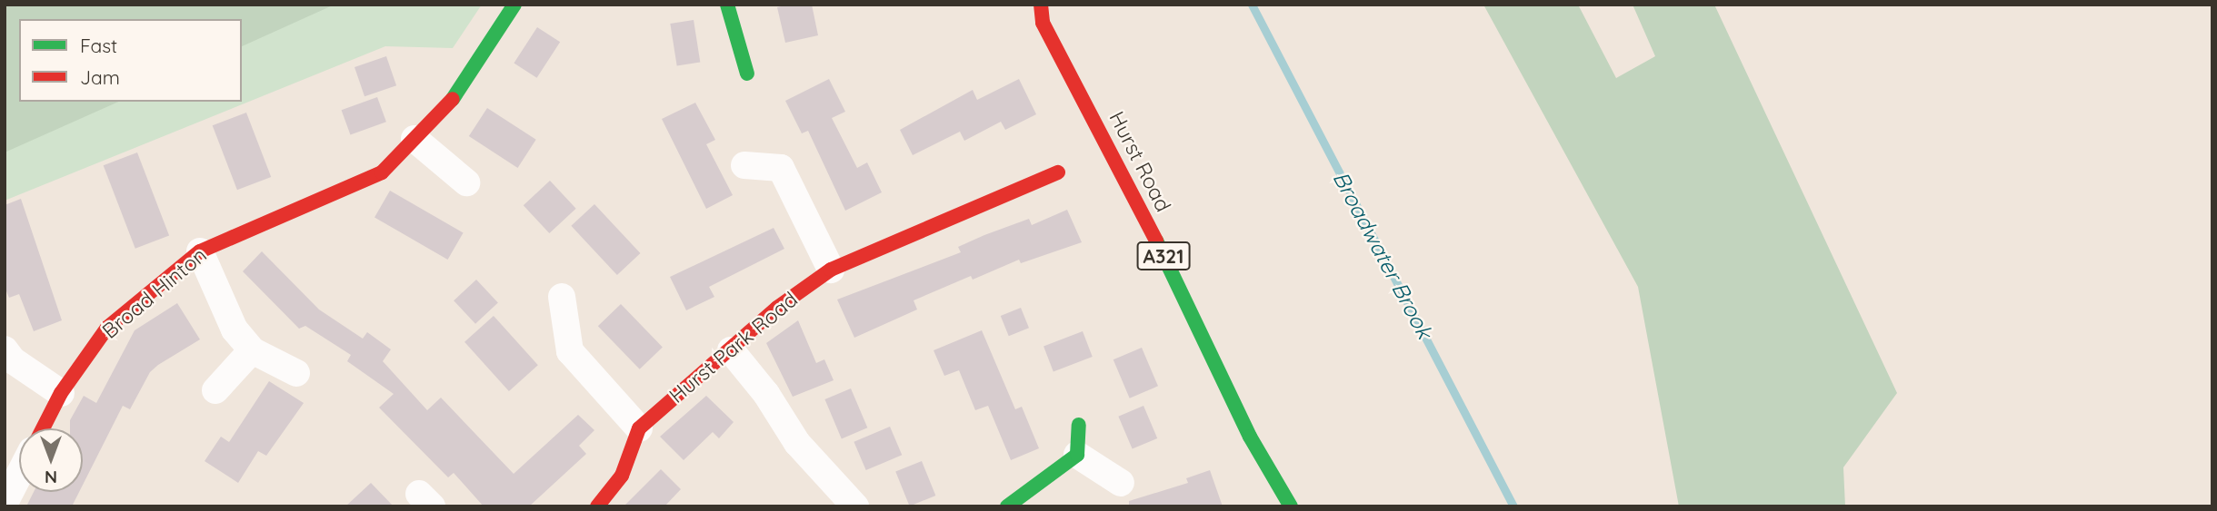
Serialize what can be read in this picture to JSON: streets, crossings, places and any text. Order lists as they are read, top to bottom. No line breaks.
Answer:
{"streets":{"street":["Hurst Road","A321","Broad Hinton","Hurst Park Road"]},"water":["Broadwater Brook"],"legend":["Fast","Jam"],"north":"bottom"}
